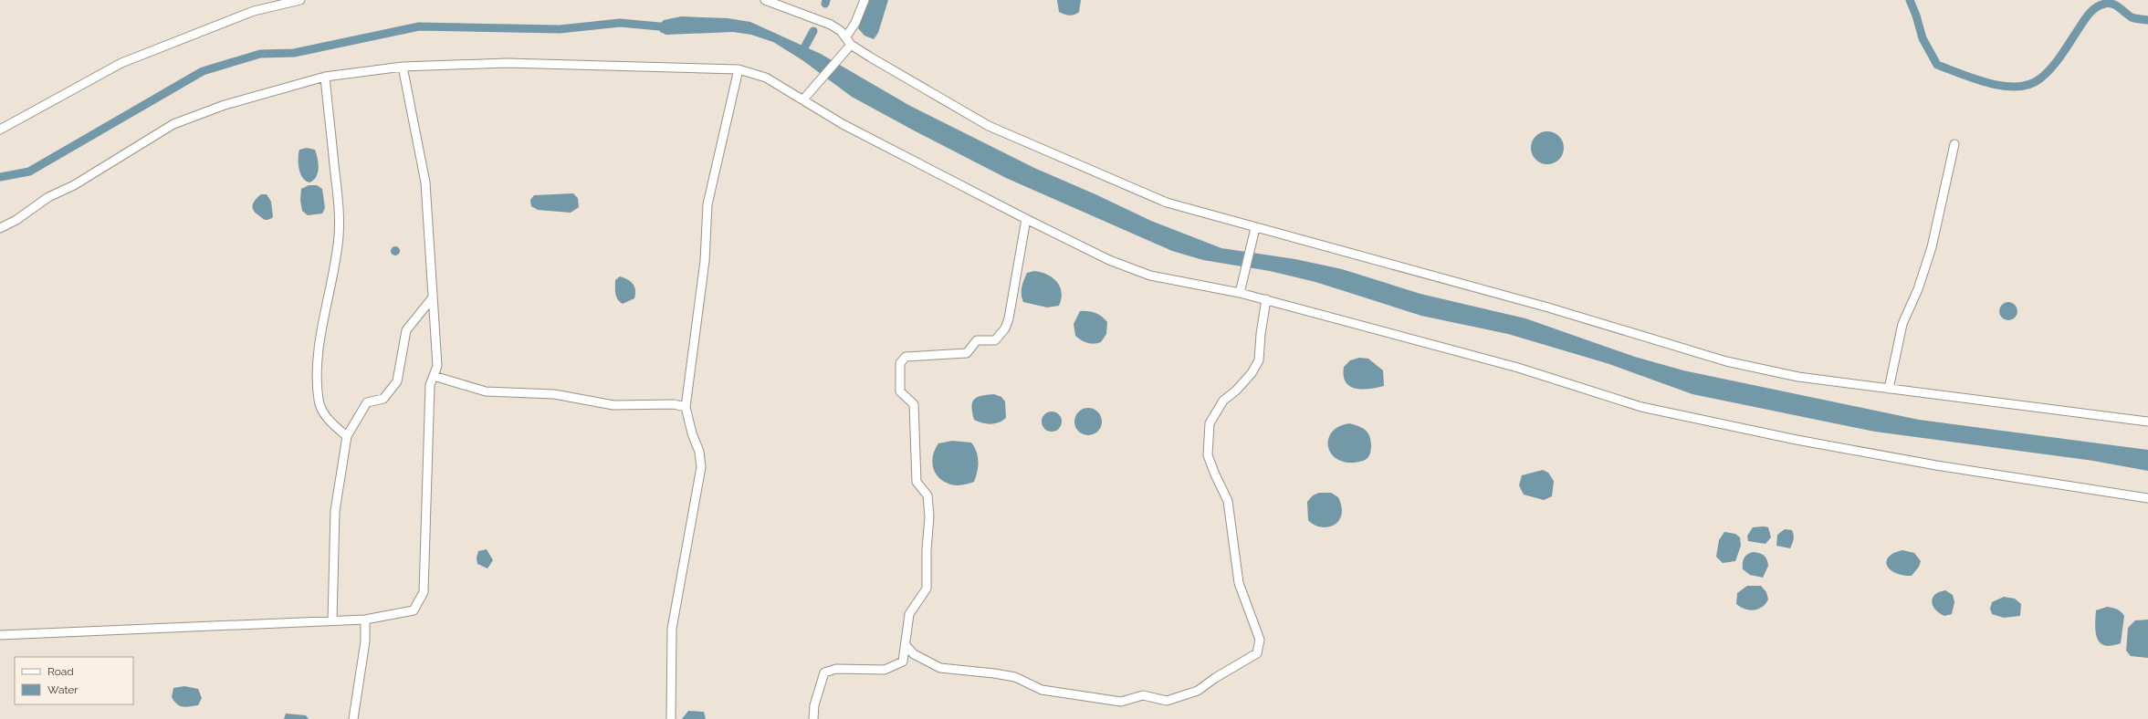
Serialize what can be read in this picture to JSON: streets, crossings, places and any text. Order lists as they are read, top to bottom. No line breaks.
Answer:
{"legend":["Road","Water"]}
